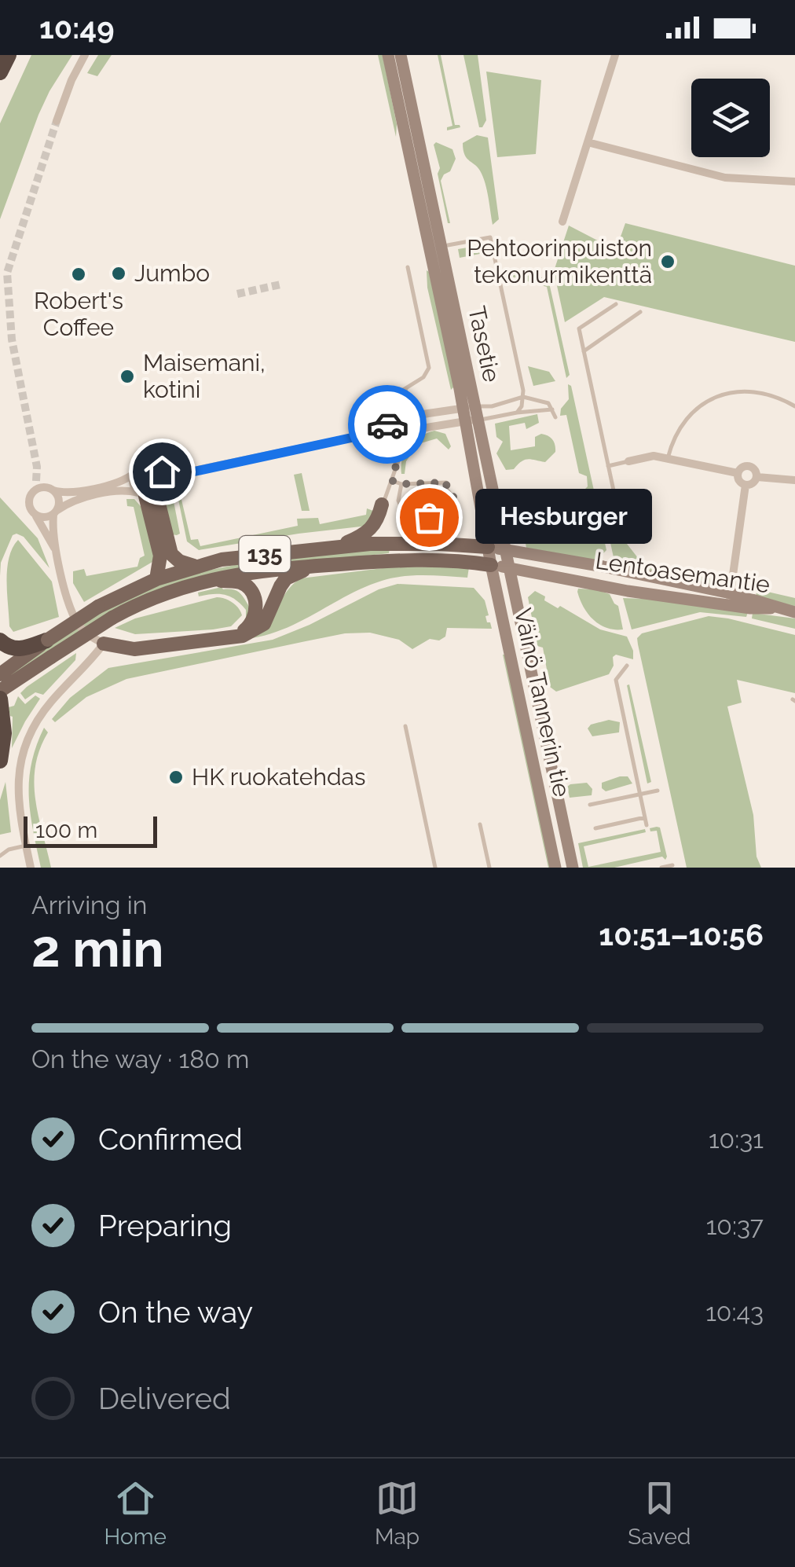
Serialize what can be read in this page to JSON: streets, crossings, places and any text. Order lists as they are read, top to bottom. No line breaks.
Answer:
{"streets":{"main road":["Tasetie","135","Lentoasemantie","Väinö Tannerin tie"]},"crossings":[["Tasetie","Lentoasemantie"],["Tasetie","Väinö Tannerin tie"],["Lentoasemantie","Väinö Tannerin tie"]],"places":["Pehtoorinpuiston tekonurmikenttä","Jumbo","Robert's Coffee","Maisemani, kotini","Hesburger","HK ruokatehdas"],"scale_bar":"100 m","page":{"status":"10:49","bubble":"Hesburger","scale":"100 m","heading":["2 min","Arriving in","10:51–10:56"],"bar":"On the way · 180 m","list":[["Confirmed","10:31"],["Preparing","10:37"],["On the way","10:43"],"Delivered"],"tabs":["Home","Map","Saved"]}}
